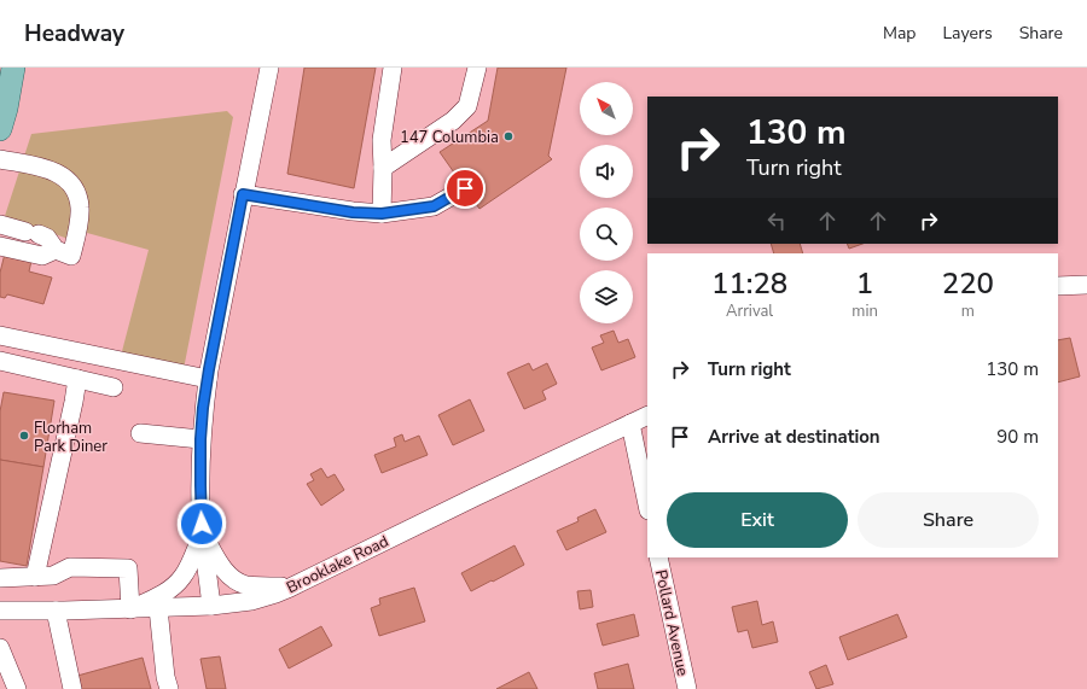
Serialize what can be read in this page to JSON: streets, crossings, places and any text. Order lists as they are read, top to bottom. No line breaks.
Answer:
{"streets":{"street":["Brooklake Road","Pollard Avenue"]},"places":["147 Columbia","Florham Park Diner"],"north":"top left","page":{"header":"Headway","nav":["Map","Layers","Share"],"turn":["130 m","Turn right"],"eta":["11:28","Arrival","1","min","220","m"],"list":[{"name":"Turn right","value":"130 m"},{"name":"Arrive at destination","value":"90 m"}],"buttons":["Exit","Share"]}}
